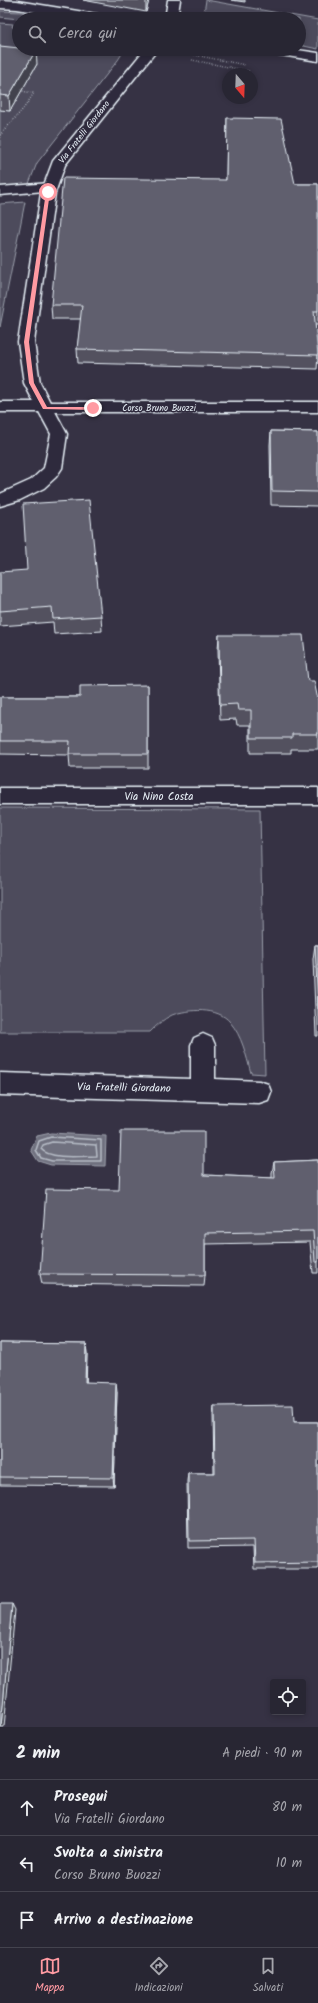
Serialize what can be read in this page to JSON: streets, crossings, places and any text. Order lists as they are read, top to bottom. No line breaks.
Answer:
{"streets":{"street":["Via Fratelli Giordano","Corso Bruno Buozzi","Via Nino Costa"]},"crossings":[["Via Fratelli Giordano","Corso Bruno Buozzi"]],"north":"bottom","page":{"search":"Cerca qui","heading":["2 min","A piedi · 90 m"],"list":[["Prosegui","Via Fratelli Giordano","80 m"],["Svolta a sinistra","Corso Bruno Buozzi","10 m"],"Arrivo a destinazione"],"nav":["Mappa","Indicazioni","Salvati"]}}
